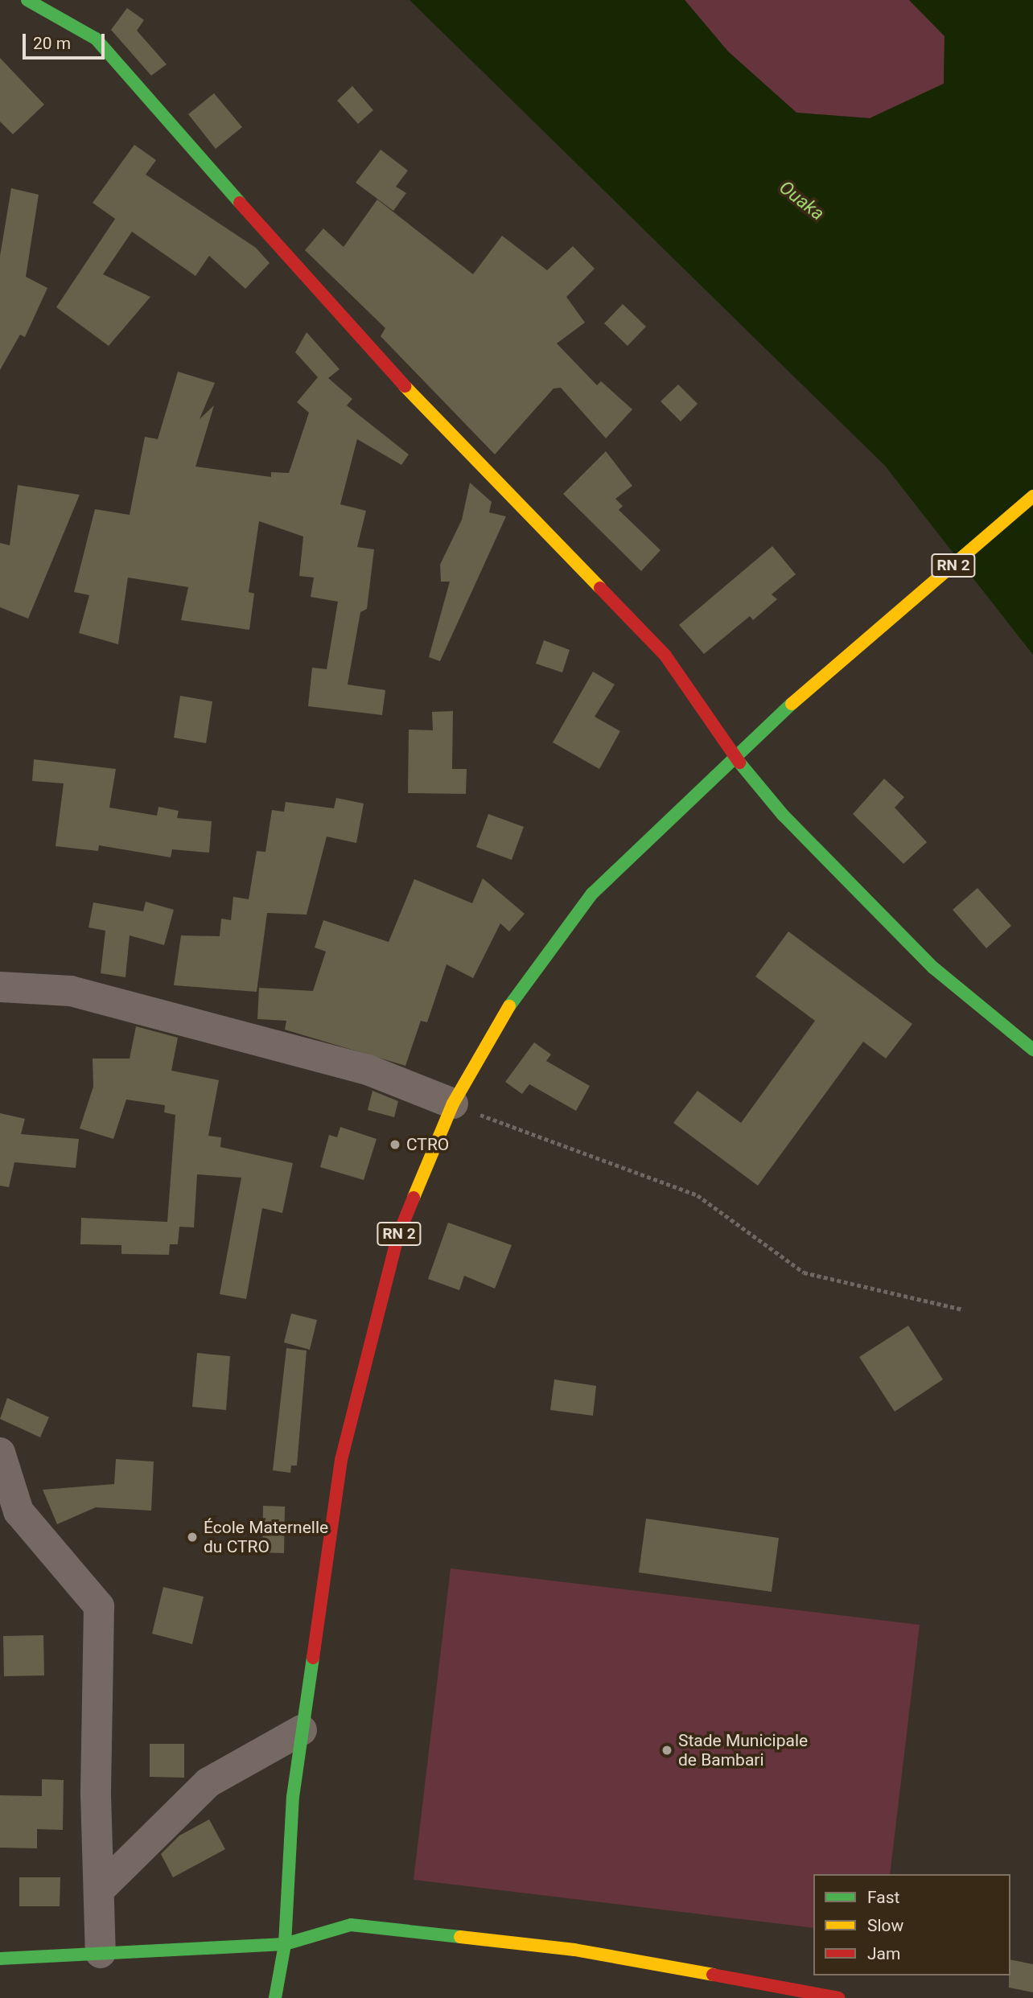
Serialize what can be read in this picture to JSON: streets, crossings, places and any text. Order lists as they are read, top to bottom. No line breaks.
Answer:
{"streets":{"street":["RN 2"]},"water":["Ouaka"],"places":["CTRO","École Maternelle du CTRO","Stade Municipale de Bambari"],"legend":["Fast","Slow","Jam"],"scale_bar":"20 m"}
